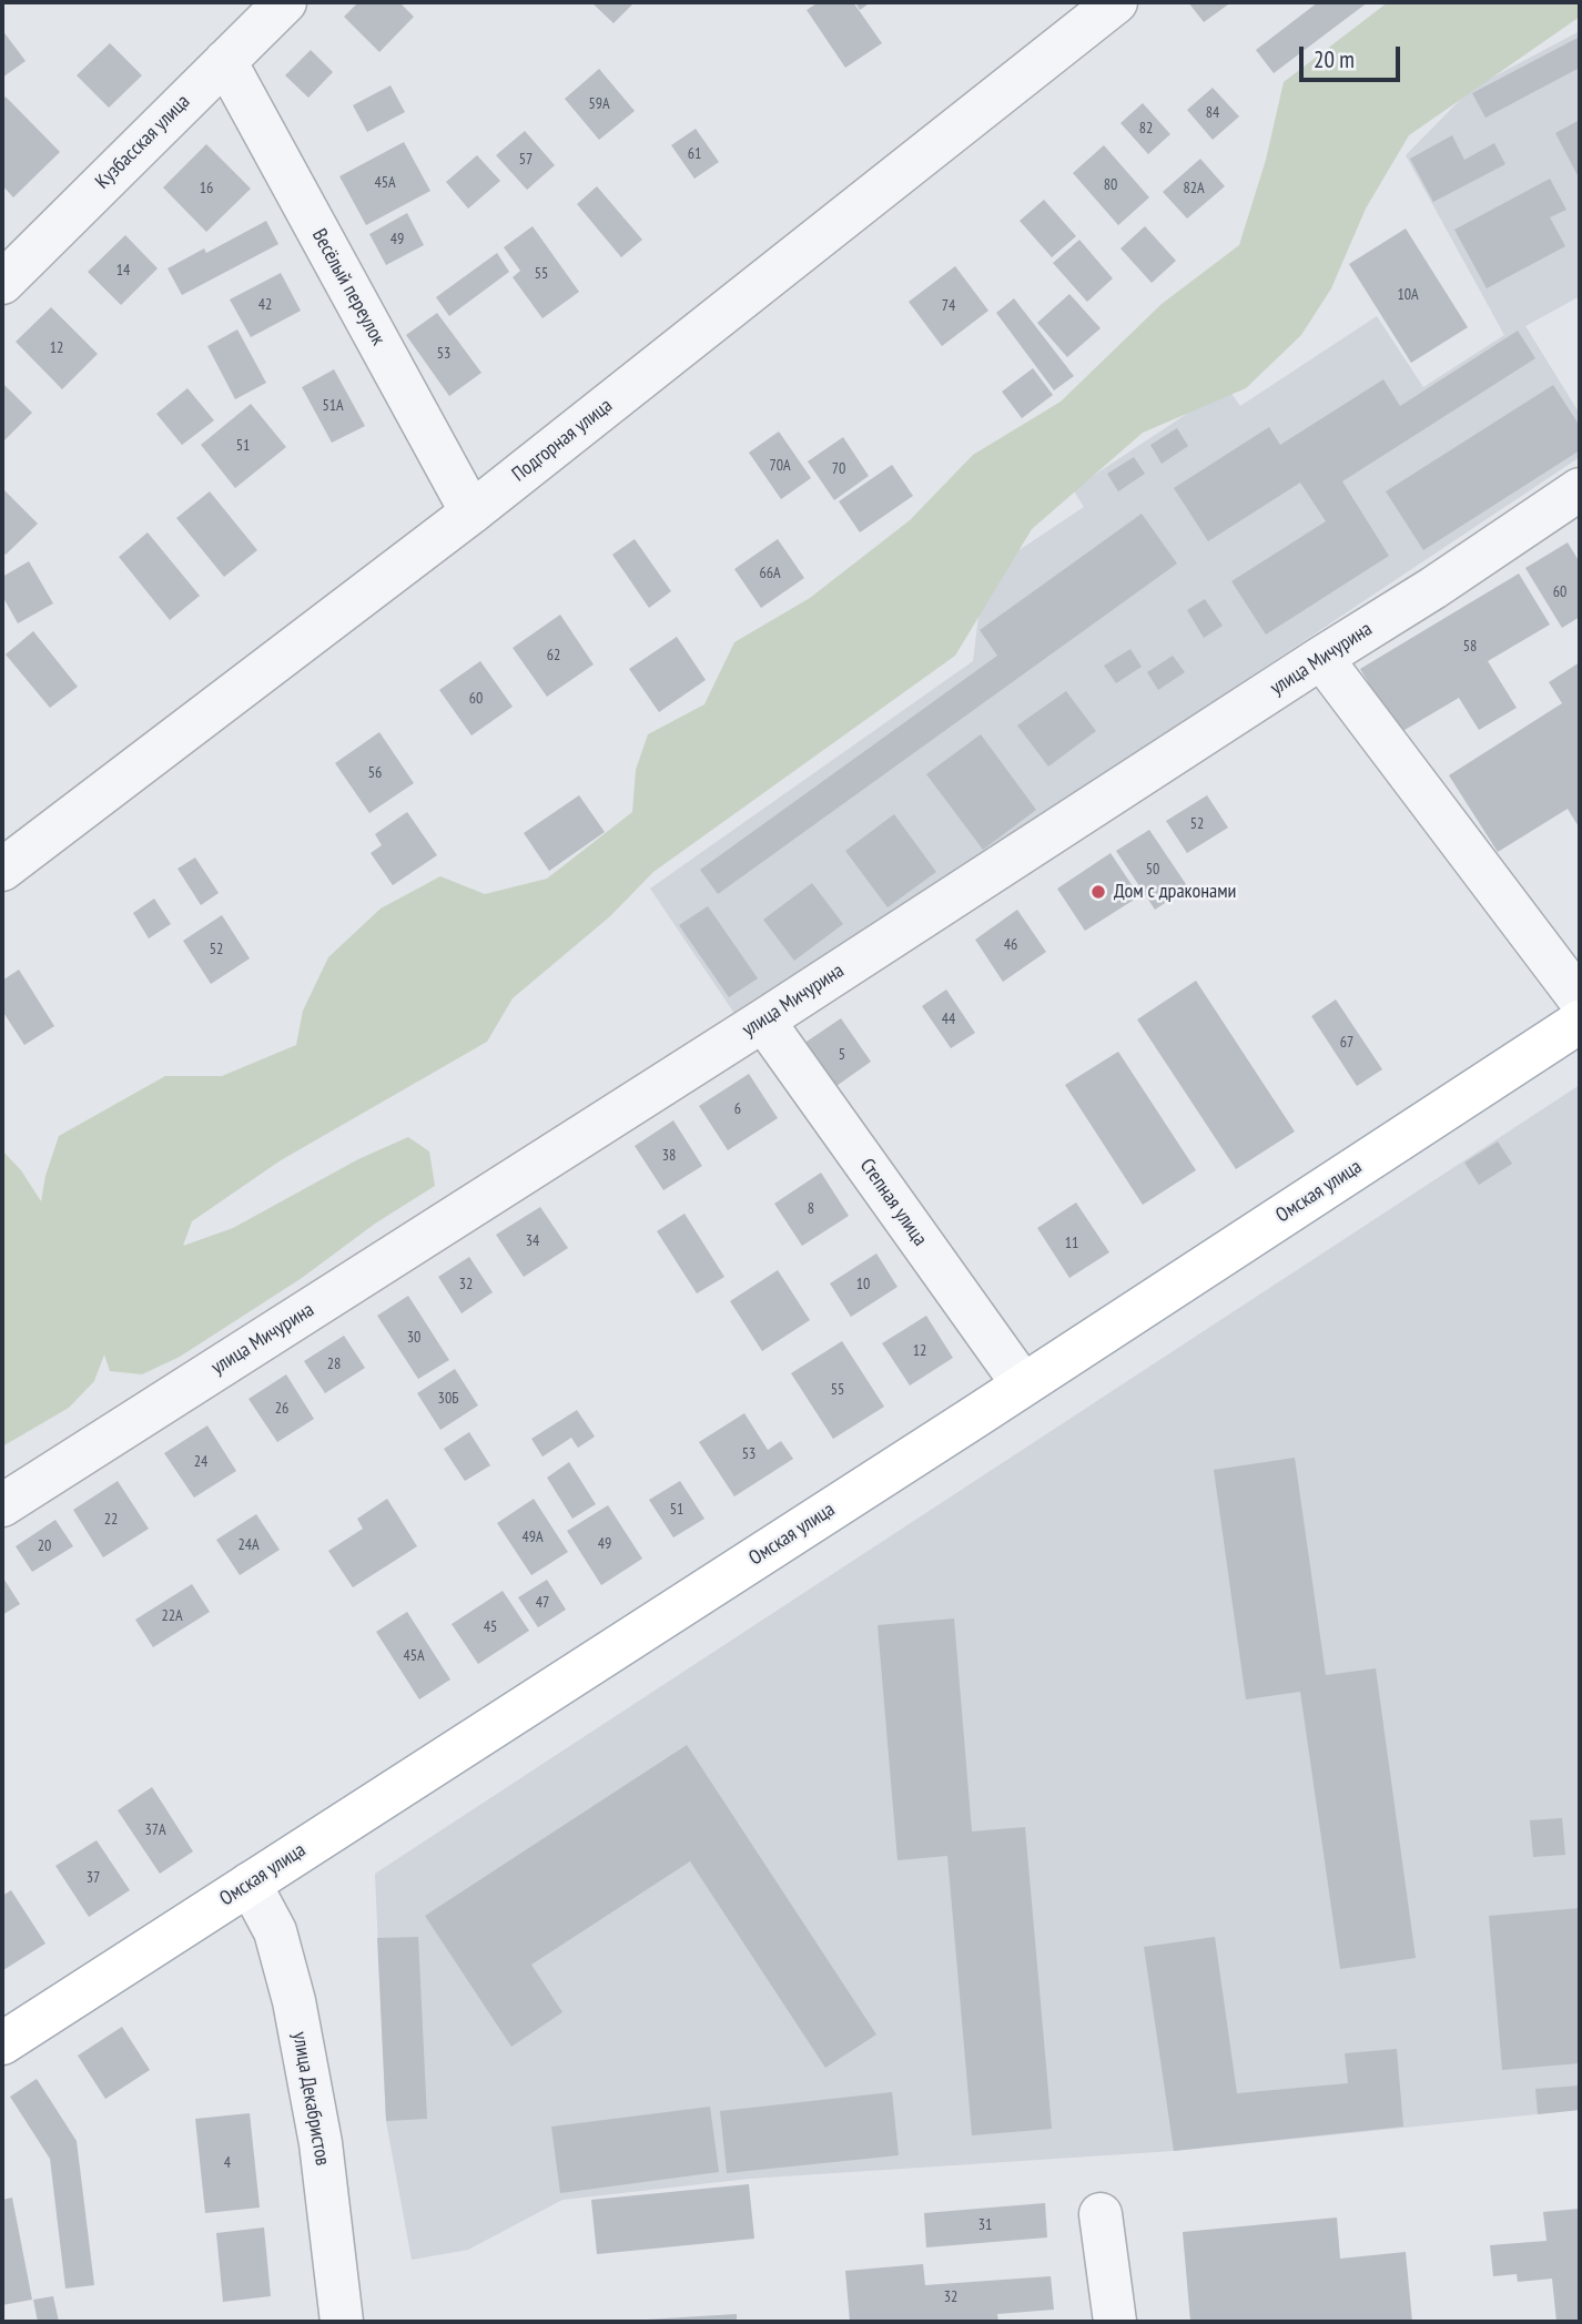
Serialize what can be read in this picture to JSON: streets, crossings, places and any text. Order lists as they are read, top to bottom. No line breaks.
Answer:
{"streets":{"main road":["Омская улица"],"street":["Кузбасская улица","Весёлый переулок","Подгорная улица","улица Мичурина","Степная улица","улица Декабристов"]},"crossings":[["Кузбасская улица","Весёлый переулок"],["Весёлый переулок","Подгорная улица"],["улица Мичурина","Степная улица"],["Омская улица","Степная улица"],["Омская улица","улица Декабристов"]],"places":["Дом с драконами"],"house_numbers":["59А","84","82","61","57","45А","80","16","82А","49","14","55","10А","42","74","12","53","51А","51","70А","70","66А","60","58","62","60","56","52","50","46","52","44","67","5","6","38","8","34","11","32","10","30","12","28","55","30Б","26","53","24","51","22","49А","49","24А","20","47","22А","45","45А","37А","37","4","31","32"],"scale_bar":"20 m"}
